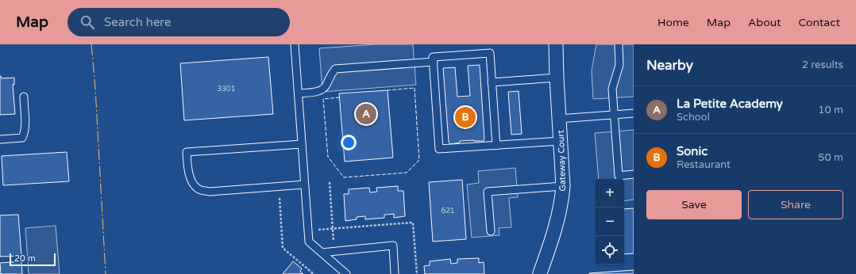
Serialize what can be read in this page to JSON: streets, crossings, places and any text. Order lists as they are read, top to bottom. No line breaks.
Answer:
{"streets":{"street":["Gateway Court"]},"house_numbers":["3301","621"],"scale_bar":"20 m","page":{"header":"Map","search":"Search here","nav":["Home","Map","About","Contact"],"heading":["Nearby","2 results"],"list":[{"mark":"A","name":"La Petite Academy","note":"School","value":"10 m"},{"mark":"B","name":"Sonic","note":"Restaurant","value":"50 m"}],"pins":["A","B"],"map_buttons":["+","−"],"buttons":["Save","Share"],"scale":"20 m"}}
